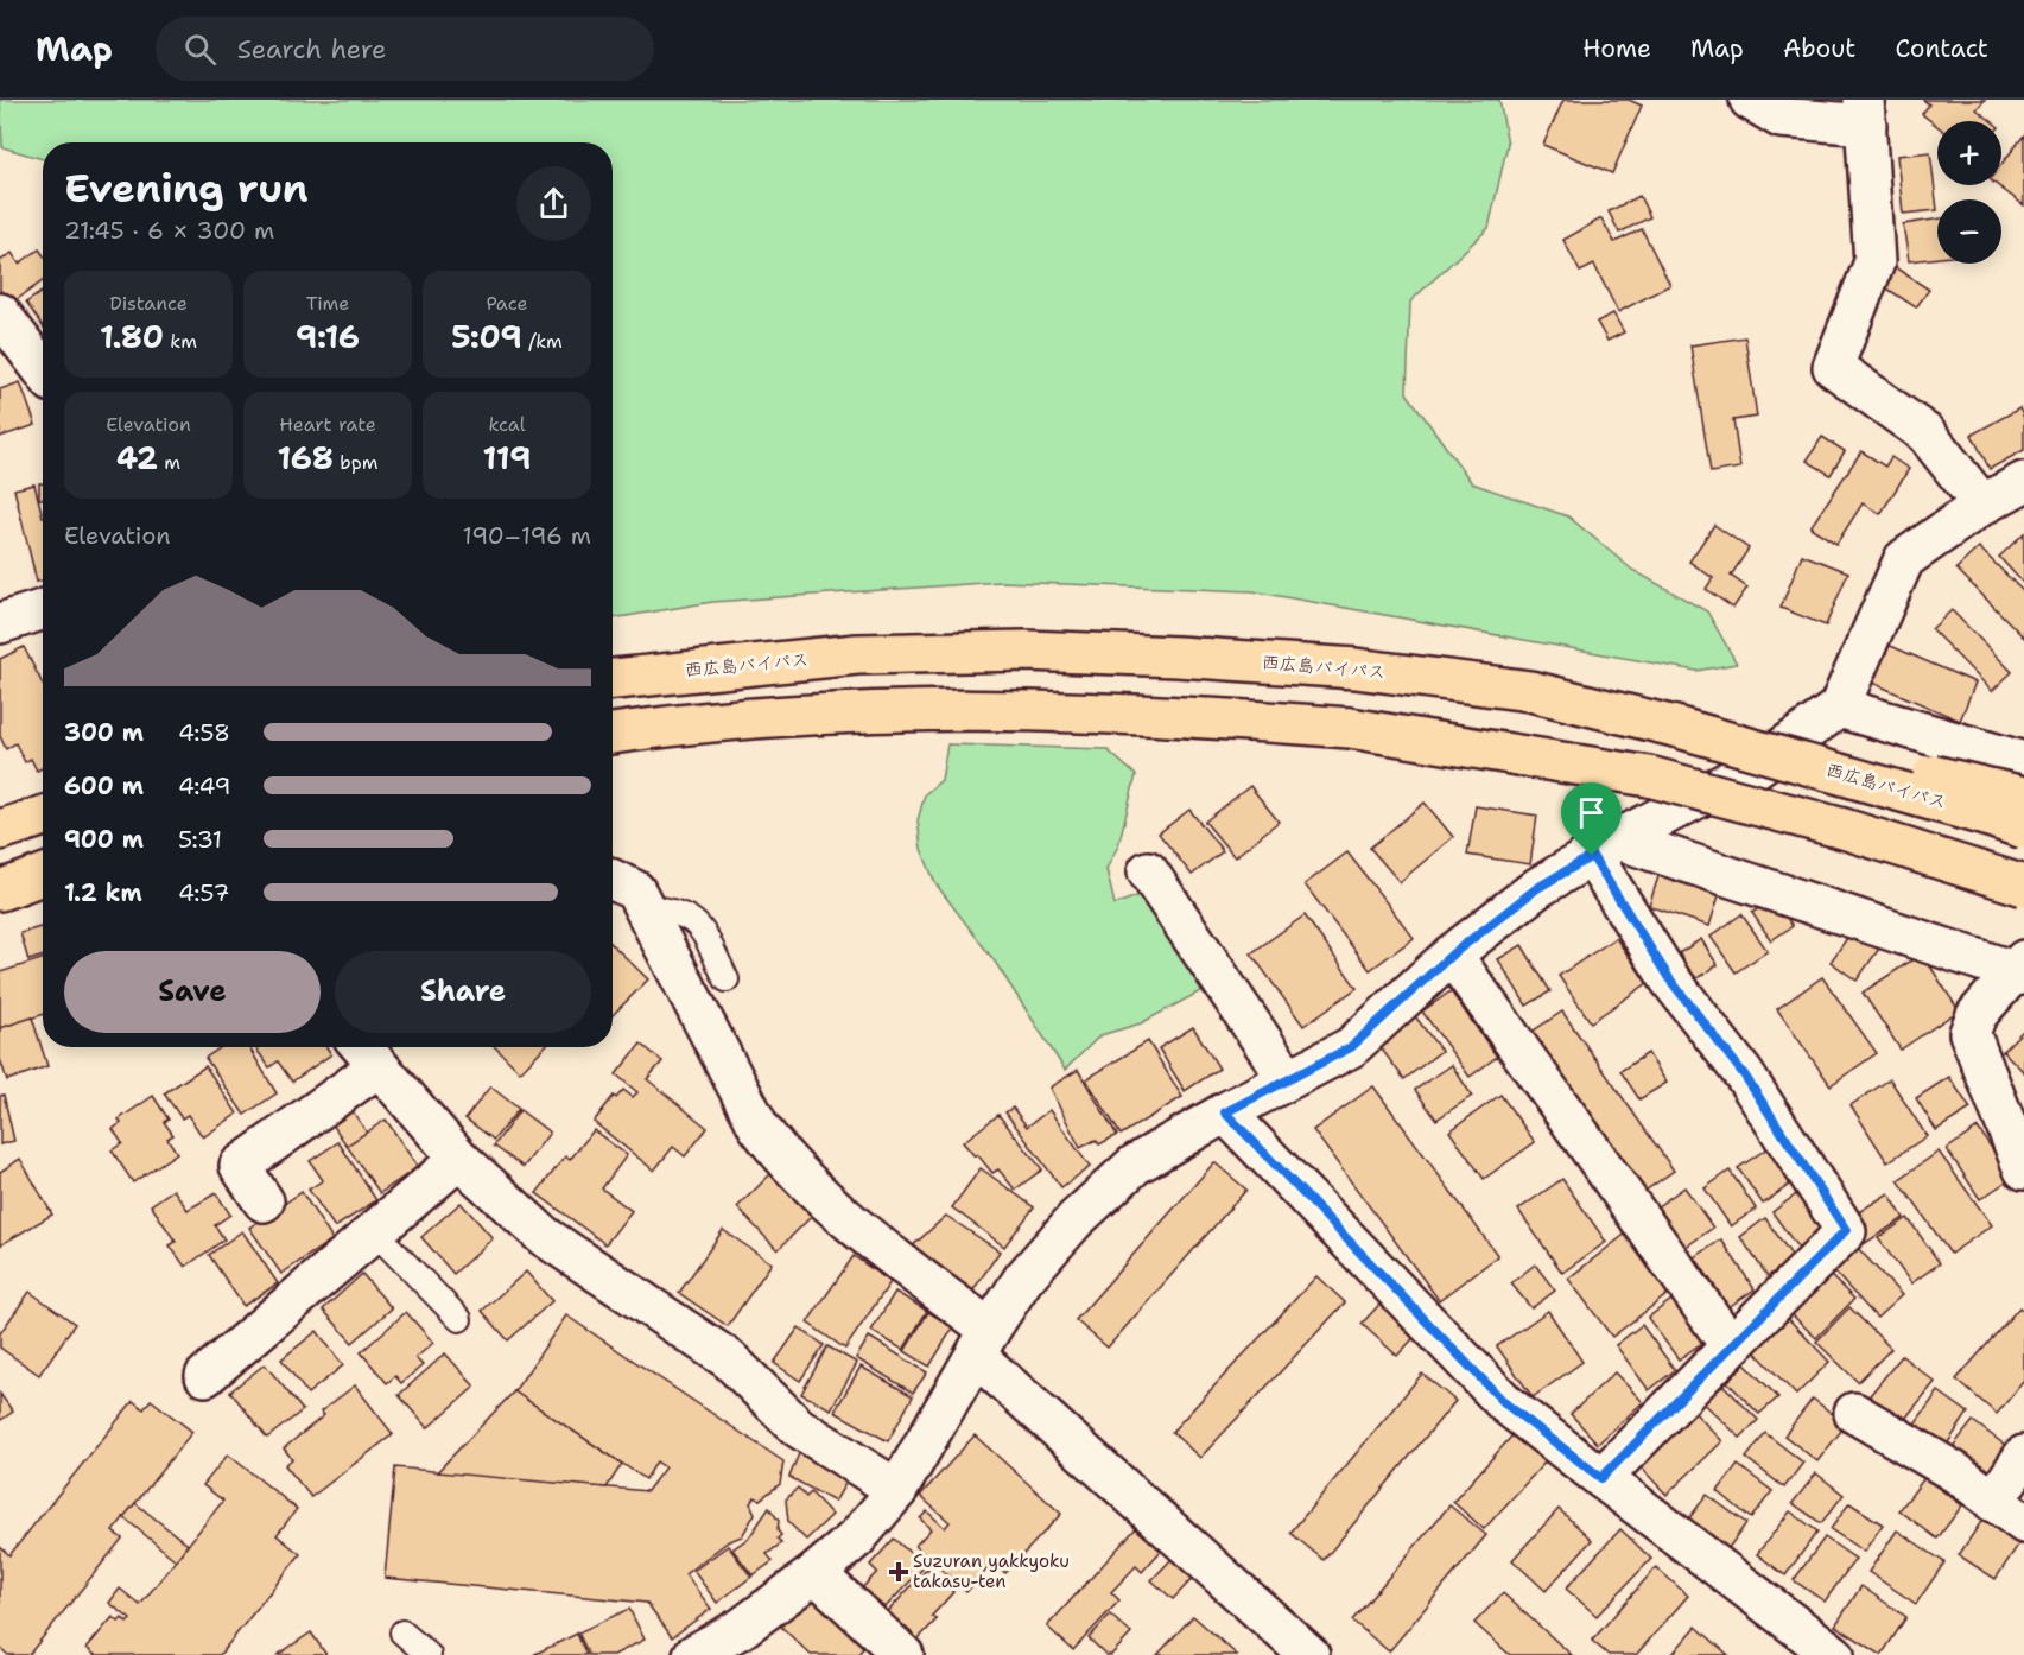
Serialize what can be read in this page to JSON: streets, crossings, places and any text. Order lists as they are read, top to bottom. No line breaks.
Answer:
{"streets":{"highway":["西広島バイパス"]},"places":{"health":["Suzuran yakkyoku takasu-ten"]},"page":{"header":"Map","search":"Search here","nav":["Home","Map","About","Contact"],"map_buttons":["+","−"],"heading":["Evening run","21:45 · 6 × 300 m"],"stats":[["Distance","1.80 km"],["Time","9:16"],["Pace","5:09 /km"],["Elevation","42 m"],["Heart rate","168 bpm"],["kcal","119"]],"chart":["Elevation","190–196 m"],"list":[{"name":"300 m","note":"4:58"},{"name":"600 m","note":"4:49"},{"name":"900 m","note":"5:31"},{"name":"1.2 km","note":"4:57"}],"buttons":["Save","Share"]}}
